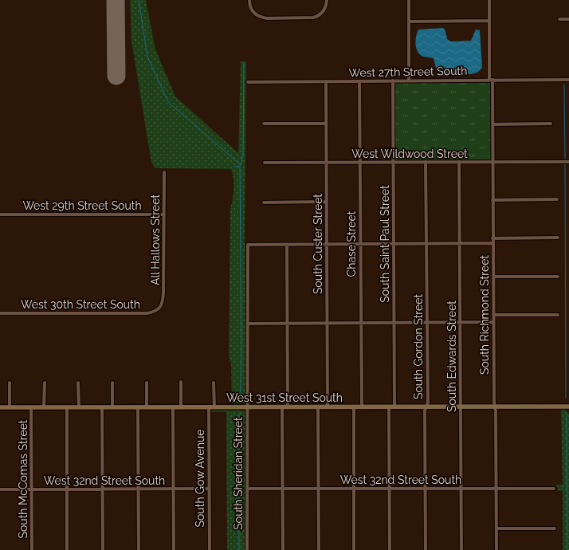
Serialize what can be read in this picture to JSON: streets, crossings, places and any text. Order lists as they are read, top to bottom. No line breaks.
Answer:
{"streets":{"street":["West 27th Street South","West Wildwood Street","West 29th Street South","All Hallows Street","South Custer Street","Chase Street","South Saint Paul Street","West 30th Street South","South Richmond Street","South Gordon Street","South Edwards Street","West 31st Street South","South Sheridan Street","South Gow Avenue","South McComas Street","West 32nd Street South"]},"crossings":[["West 27th Street South","South Custer Street"],["West 27th Street South","Chase Street"],["West 27th Street South","South Saint Paul Street"],["West 27th Street South","South Richmond Street"],["West Wildwood Street","South Custer Street"],["West Wildwood Street","Chase Street"],["West Wildwood Street","South Saint Paul Street"],["West Wildwood Street","South Richmond Street"],["West Wildwood Street","South Gordon Street"],["West Wildwood Street","South Edwards Street"],["West 29th Street South","All Hallows Street"],["All Hallows Street","West 30th Street South"],["South Custer Street","West 31st Street South"],["Chase Street","West 31st Street South"],["South Saint Paul Street","West 31st Street South"],["South Richmond Street","West 31st Street South"],["South Richmond Street","West 32nd Street South"],["South Gordon Street","West 31st Street South"],["South Gordon Street","West 32nd Street South"],["South Edwards Street","West 31st Street South"],["South Edwards Street","West 32nd Street South"],["West 31st Street South","South Sheridan Street"],["West 31st Street South","South Gow Avenue"],["West 31st Street South","South McComas Street"],["South Sheridan Street","West 32nd Street South"],["South Gow Avenue","West 32nd Street South"],["South McComas Street","West 32nd Street South"]]}
